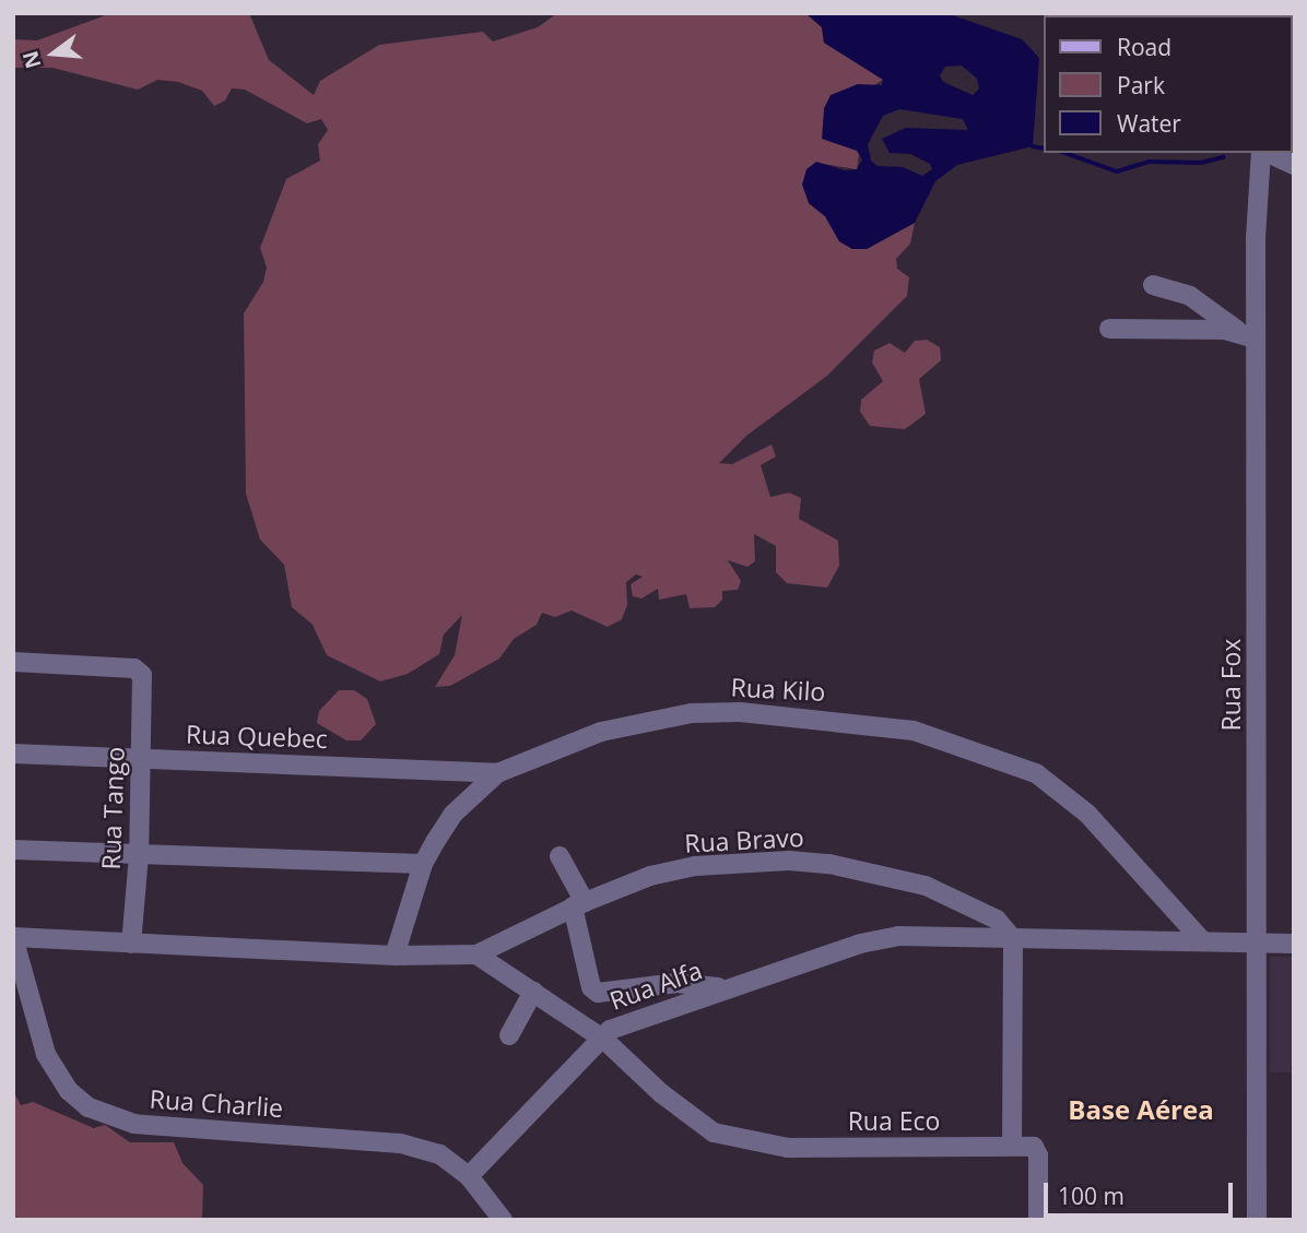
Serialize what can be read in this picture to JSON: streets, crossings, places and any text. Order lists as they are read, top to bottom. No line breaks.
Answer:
{"streets":{"street":["Rua Fox","Rua Kilo","Rua Quebec","Rua Tango","Rua Bravo","Rua Alfa","Rua Charlie","Rua Eco"]},"crossings":[["Rua Fox","Rua Alfa"],["Rua Kilo","Rua Quebec"],["Rua Kilo","Rua Alfa"],["Rua Quebec","Rua Tango"],["Rua Bravo","Rua Alfa"],["Rua Alfa","Rua Eco"]],"districts":["Base Aérea"],"legend":["Road","Park","Water"],"scale_bar":"100 m","north":"left"}
